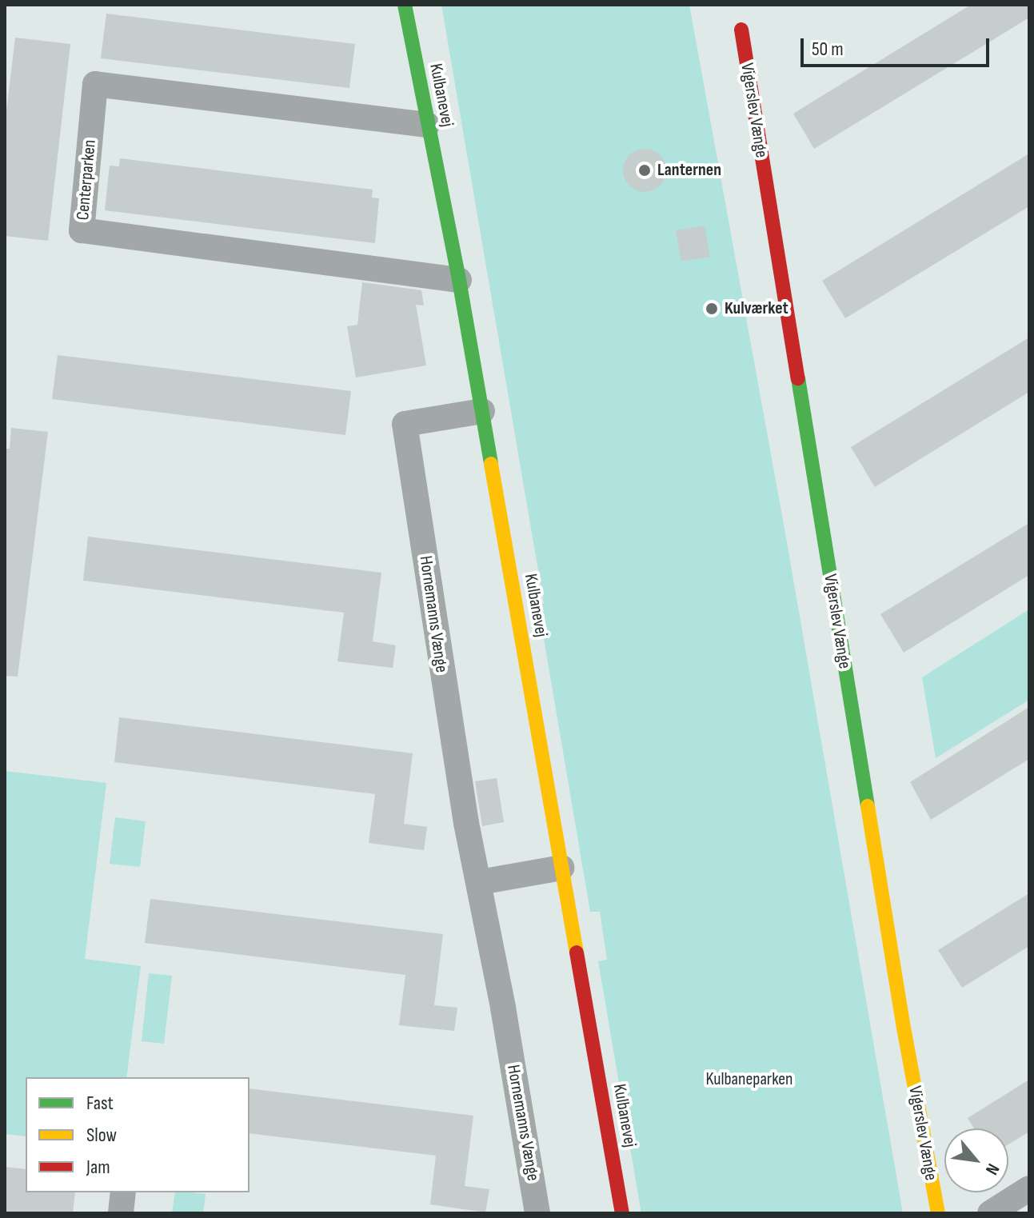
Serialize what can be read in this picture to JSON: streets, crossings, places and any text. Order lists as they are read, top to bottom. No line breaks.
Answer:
{"streets":{"street":["Kulbanevej","Vigerslev Vænge","Centerparken","Hornemanns Vænge"]},"crossings":[["Kulbanevej","Centerparken"],["Kulbanevej","Hornemanns Vænge"]],"parks":["Kulbaneparken"],"places":["Lanternen","Kulværket"],"legend":["Fast","Slow","Jam"],"scale_bar":"50 m","north":"bottom right"}
